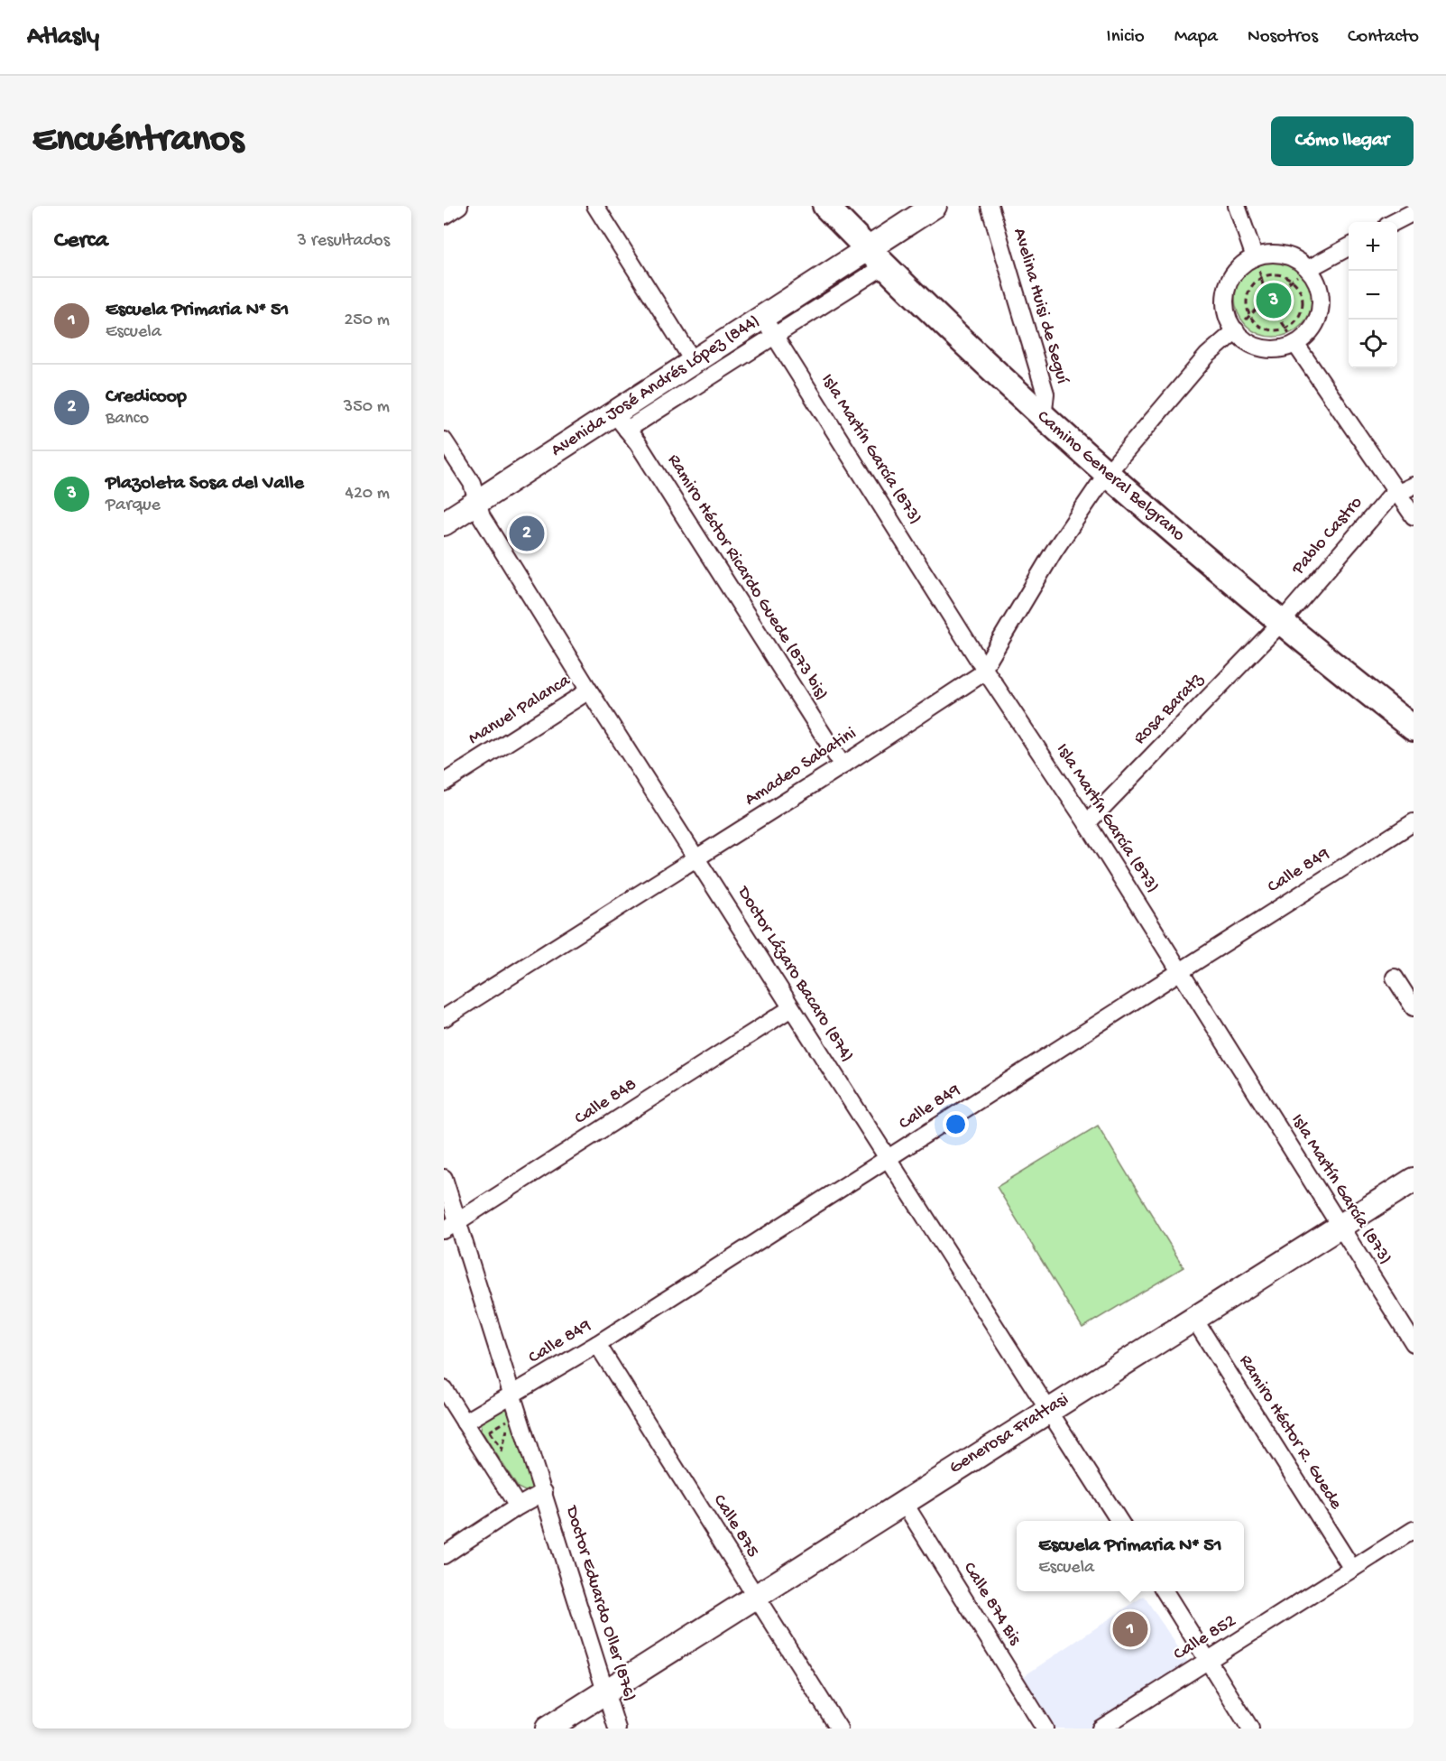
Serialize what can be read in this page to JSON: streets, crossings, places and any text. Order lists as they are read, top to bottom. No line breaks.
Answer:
{"streets":{"main road":["Avenida José Andrés López (844)","Camino General Belgrano","Generosa Frattasi"],"street":["Avelina Huisi de Seguí","Isla Martín García (873)","Pablo Castro","Ramiro Héctor Ricardo Guede (873 bis)","Rosa Baratz","Manuel Palanca","Amadeo Sabatini","Calle 849","Doctor Lázaro Bacaro (874)","Calle 848","Ramiro Héctor R. Guede","Calle 875","Doctor Eduardo Oller (876)","Calle 874 Bis","Calle 852"]},"crossings":[["Avelina Huisi de Seguí","Camino General Belgrano"],["Avenida José Andrés López (844)","Isla Martín García (873)"],["Avenida José Andrés López (844)","Camino General Belgrano"],["Avenida José Andrés López (844)","Ramiro Héctor Ricardo Guede (873 bis)"],["Avenida José Andrés López (844)","Doctor Lázaro Bacaro (874)"],["Isla Martín García (873)","Rosa Baratz"],["Isla Martín García (873)","Amadeo Sabatini"],["Isla Martín García (873)","Calle 849"],["Isla Martín García (873)","Generosa Frattasi"],["Camino General Belgrano","Pablo Castro"],["Camino General Belgrano","Rosa Baratz"],["Camino General Belgrano","Amadeo Sabatini"],["Pablo Castro","Rosa Baratz"],["Ramiro Héctor Ricardo Guede (873 bis)","Amadeo Sabatini"],["Manuel Palanca","Doctor Lázaro Bacaro (874)"],["Amadeo Sabatini","Doctor Lázaro Bacaro (874)"],["Calle 849","Doctor Lázaro Bacaro (874)"],["Calle 849","Calle 875"],["Doctor Lázaro Bacaro (874)","Calle 848"],["Doctor Lázaro Bacaro (874)","Generosa Frattasi"],["Ramiro Héctor R. Guede","Generosa Frattasi"],["Ramiro Héctor R. Guede","Calle 852"],["Generosa Frattasi","Calle 875"],["Generosa Frattasi","Doctor Eduardo Oller (876)"],["Generosa Frattasi","Calle 874 Bis"]],"page":{"header":"Atlasly","nav":["Inicio","Mapa","Nosotros","Contacto"],"buttons":"Cómo llegar","title":"Encuéntranos","heading":["Cerca","3 resultados"],"map_buttons":["+","−"],"list":[{"mark":"1","name":"Escuela Primaria N* 51","note":"Escuela","value":"250 m"},{"mark":"2","name":"Credicoop","note":"Banco","value":"350 m"},{"mark":"3","name":"Plazoleta Sosa del Valle","note":"Parque","value":"420 m"}],"pins":["3","2","1"],"popup":["Escuela Primaria N* 51","Escuela"]}}
